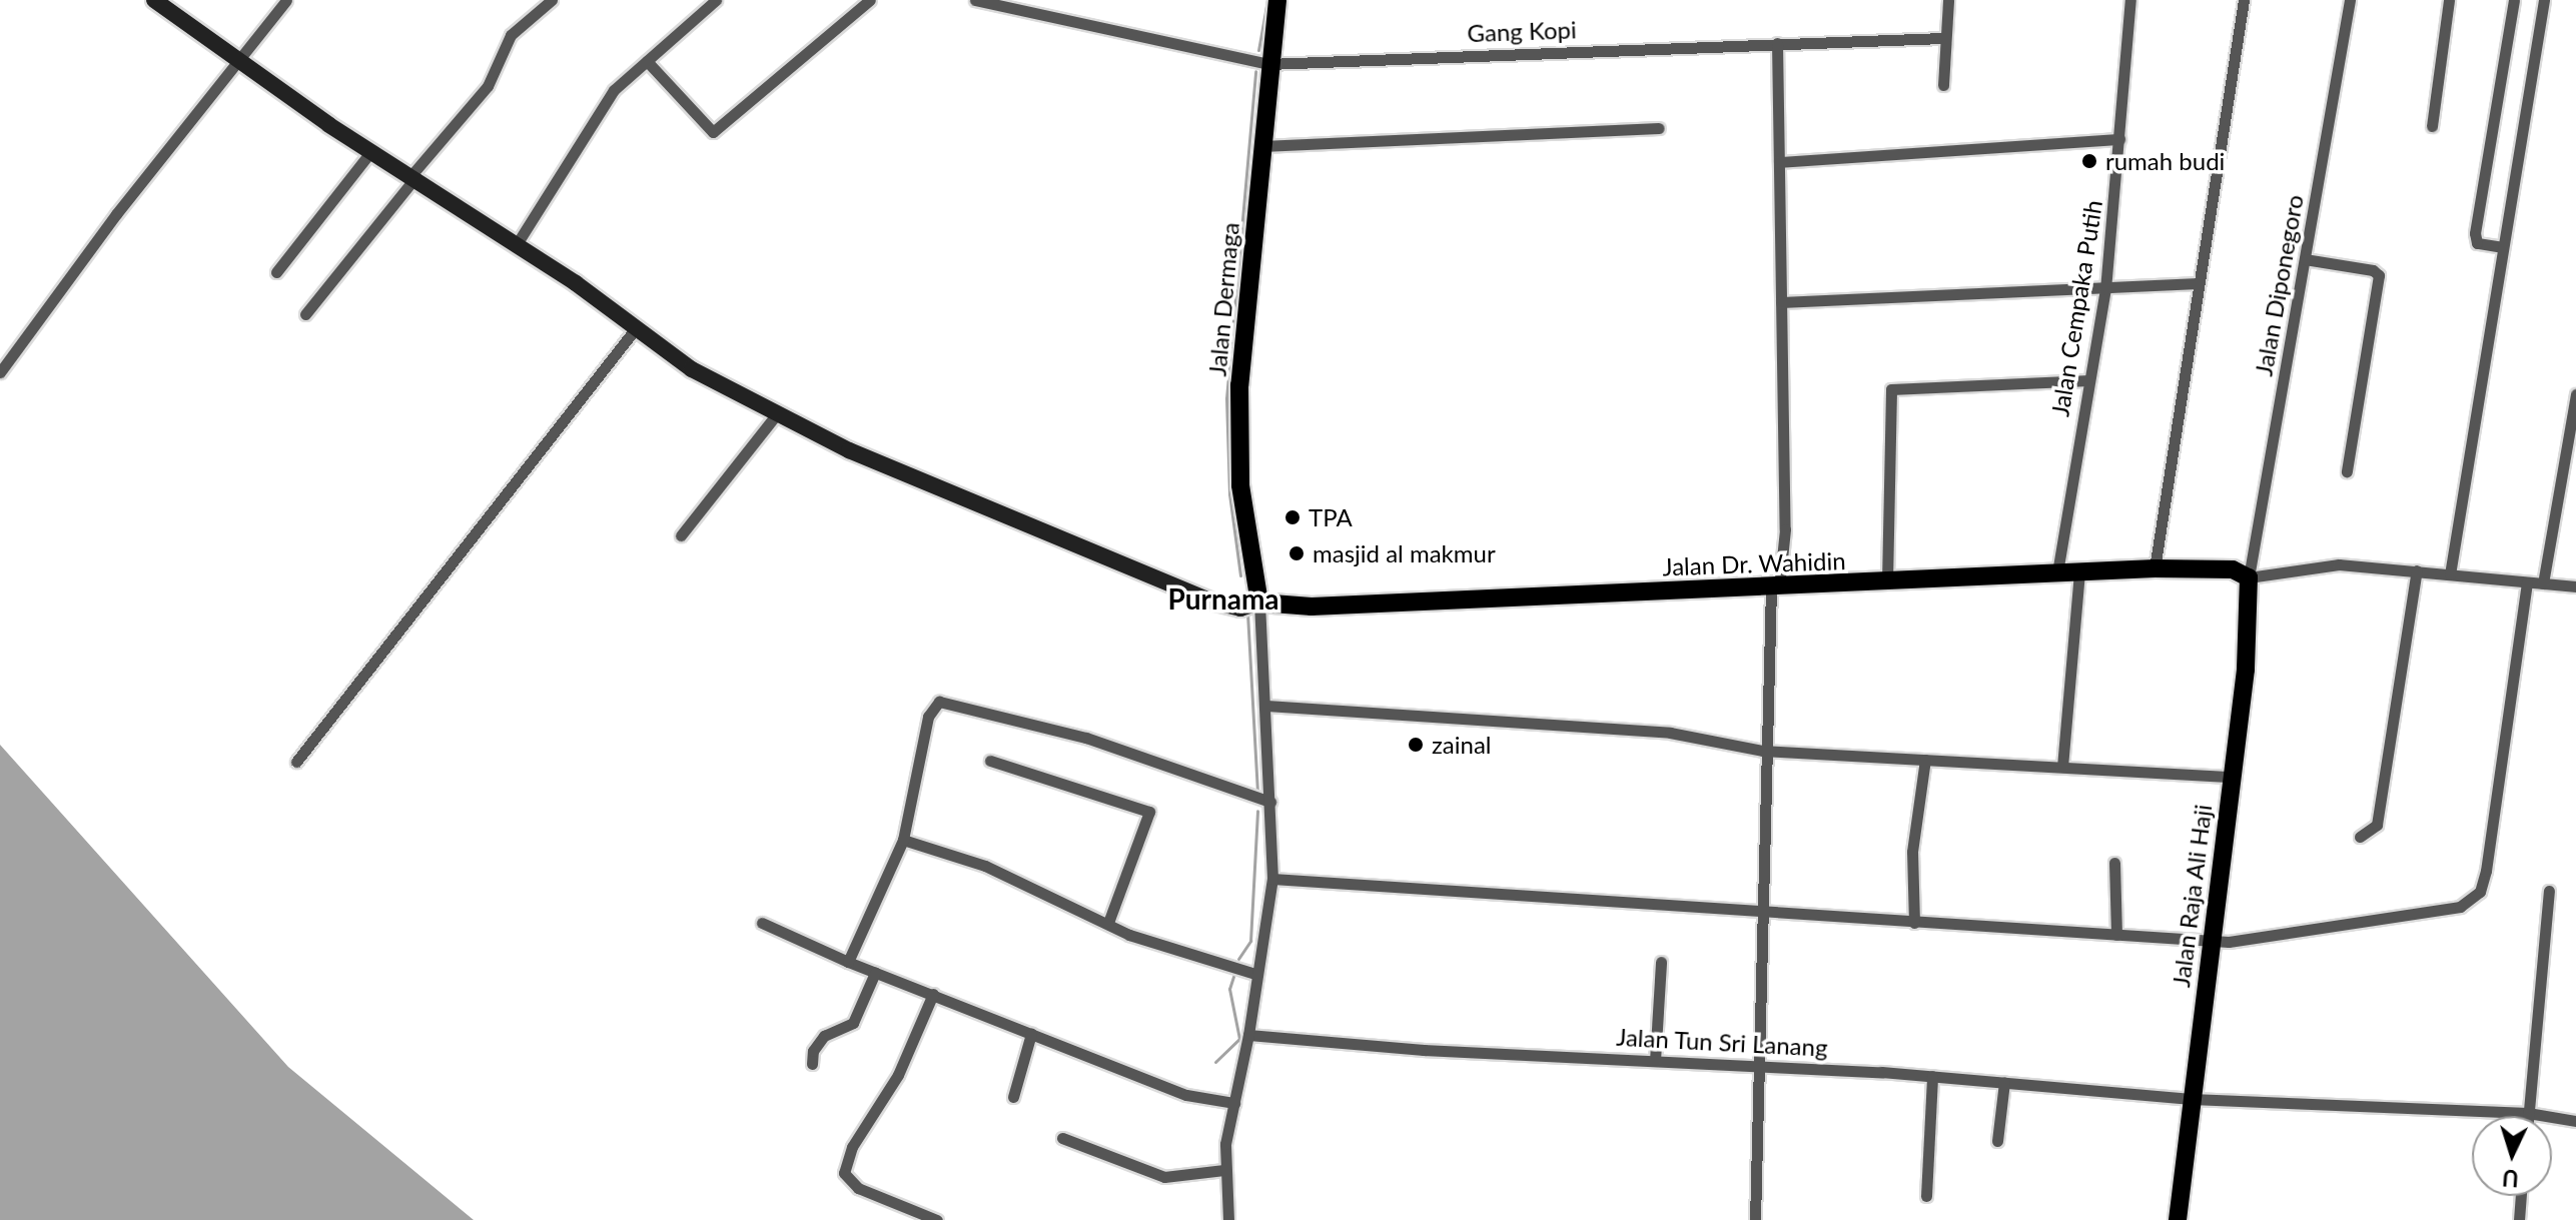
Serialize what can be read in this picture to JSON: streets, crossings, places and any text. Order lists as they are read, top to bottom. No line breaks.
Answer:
{"streets":{"main road":["Jalan Dermaga","Jalan Dr. Wahidin","Jalan Raja Ali Haji"],"street":["Gang Kopi","Jalan Diponegoro","Jalan Cempaka Putih","Jalan Tun Sri Lanang"]},"crossings":[["Gang Kopi","Jalan Dermaga"],["Jalan Diponegoro","Jalan Dr. Wahidin"],["Jalan Diponegoro","Jalan Raja Ali Haji"],["Jalan Dermaga","Jalan Dr. Wahidin"],["Jalan Cempaka Putih","Jalan Dr. Wahidin"],["Jalan Dr. Wahidin","Jalan Raja Ali Haji"],["Jalan Raja Ali Haji","Jalan Tun Sri Lanang"]],"districts":["Purnama"],"places":["rumah budi","TPA","masjid al makmur","zainal"],"north":"bottom"}
